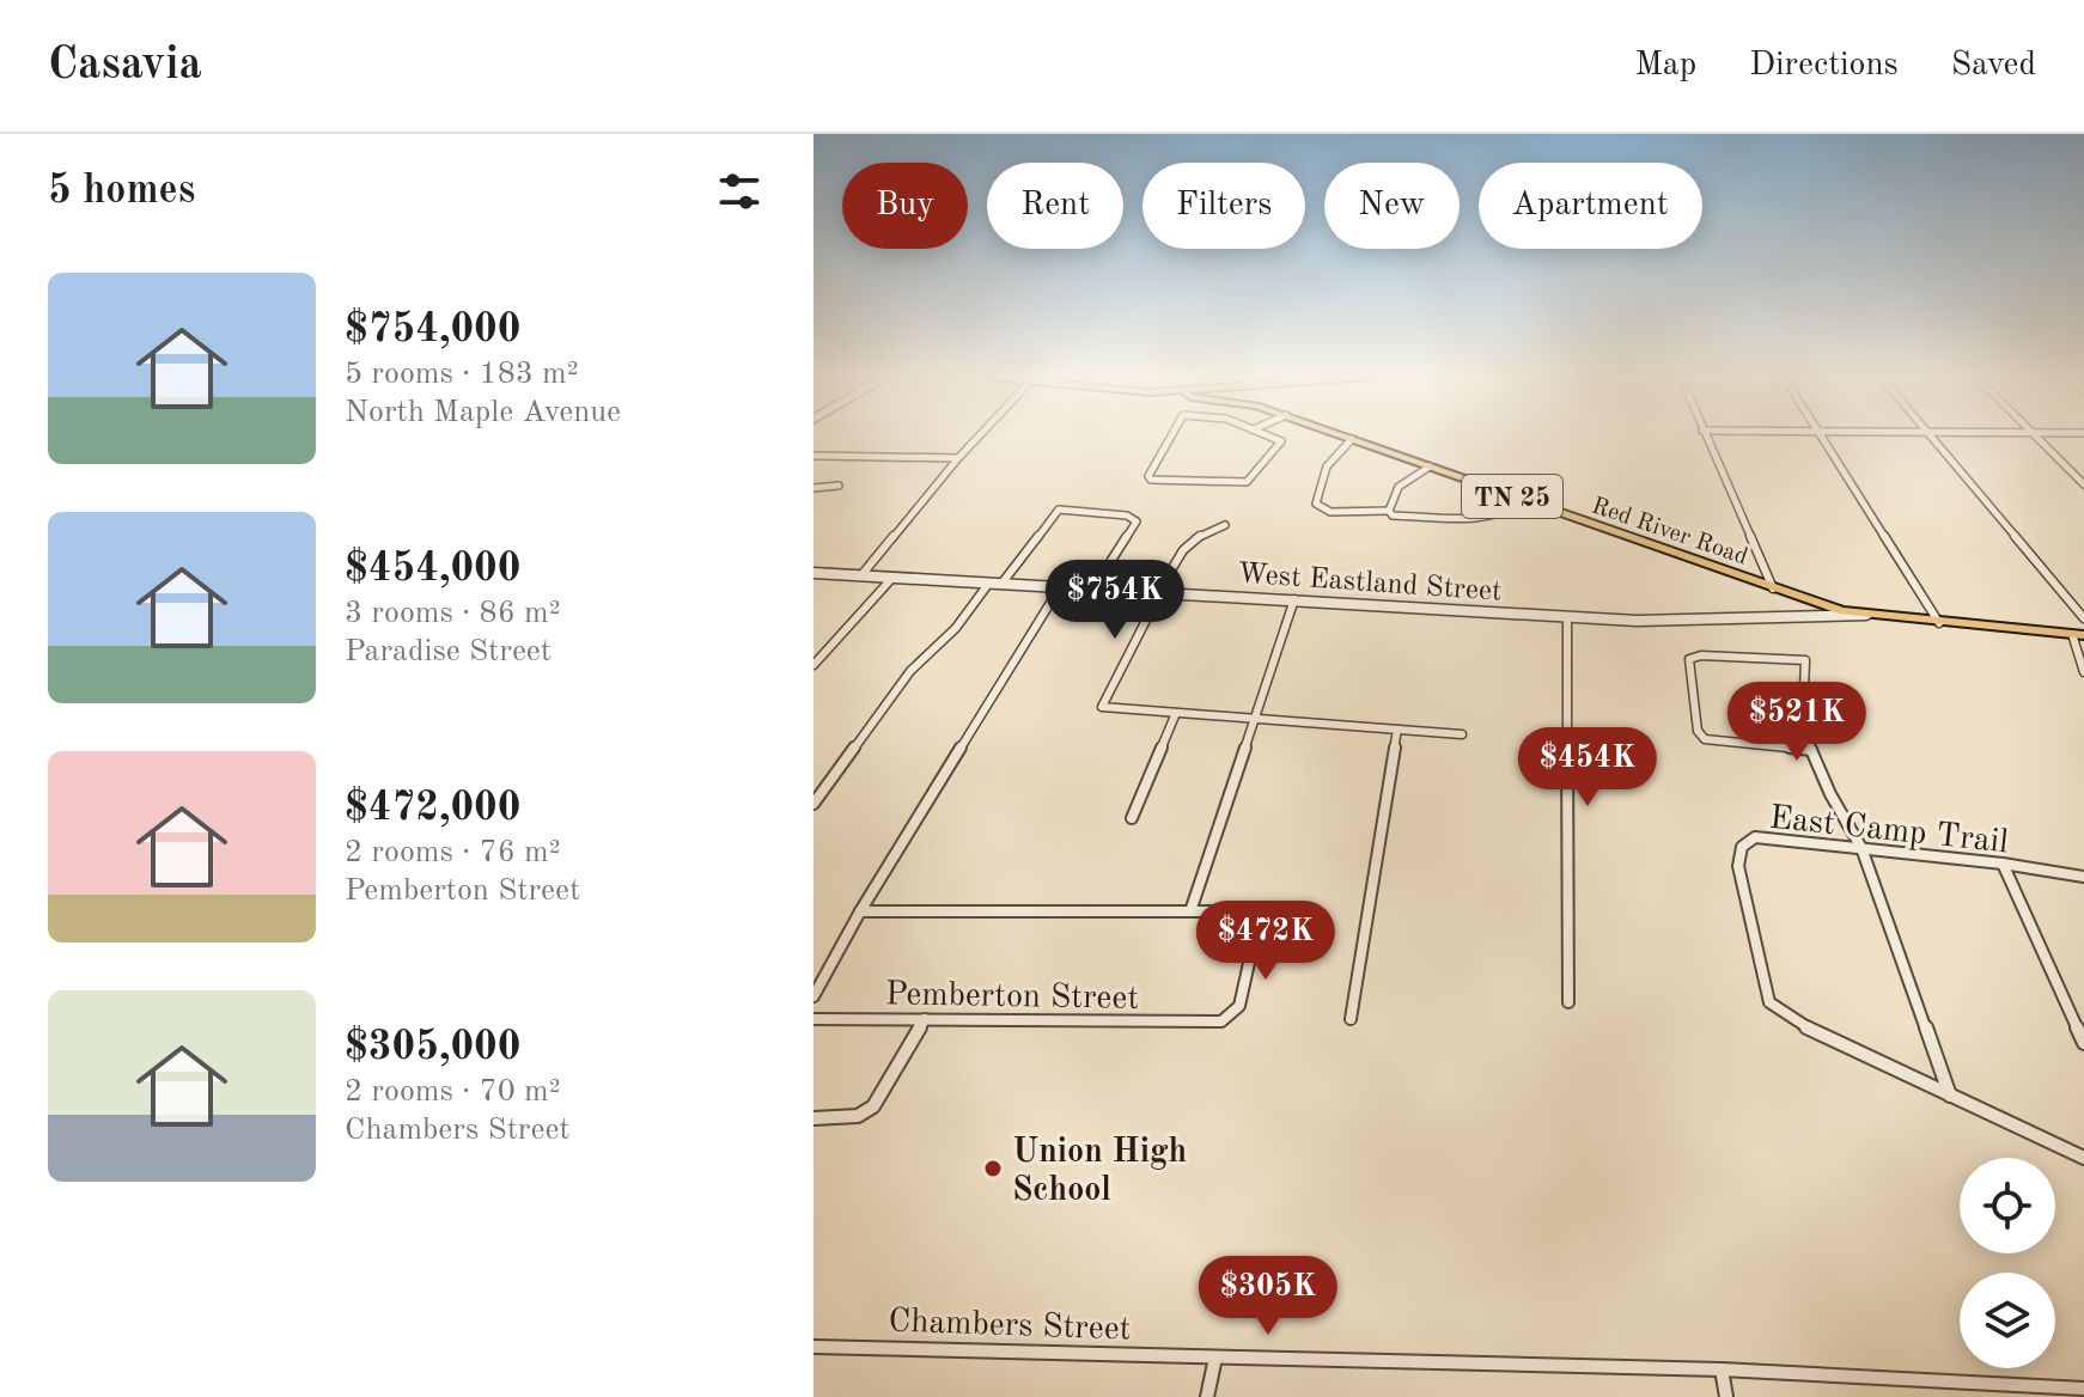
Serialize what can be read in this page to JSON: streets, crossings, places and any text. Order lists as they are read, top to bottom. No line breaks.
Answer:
{"streets":{"main road":["TN 25","Red River Road","West Eastland Street"],"street":["East Camp Trail","Pemberton Street","Chambers Street"]},"crossings":[["TN 25","West Eastland Street"],["Red River Road","West Eastland Street"]],"places":["Union High School"],"page":{"header":"Casavia","nav":["Map","Directions","Saved"],"heading":"5 homes","chip":["Buy","Rent","Filters","New","Apartment"],"list":[{"name":"$754,000","note":"5 rooms · 183 m² · North Maple Avenue"},{"name":"$454,000","note":"3 rooms · 86 m² · Paradise Street"},{"name":"$472,000","note":"2 rooms · 76 m² · Pemberton Street"},{"name":"$305,000","note":"2 rooms · 70 m² · Chambers Street"}],"price":["$754K","$521K","$454K","$472K","$305K"]}}
